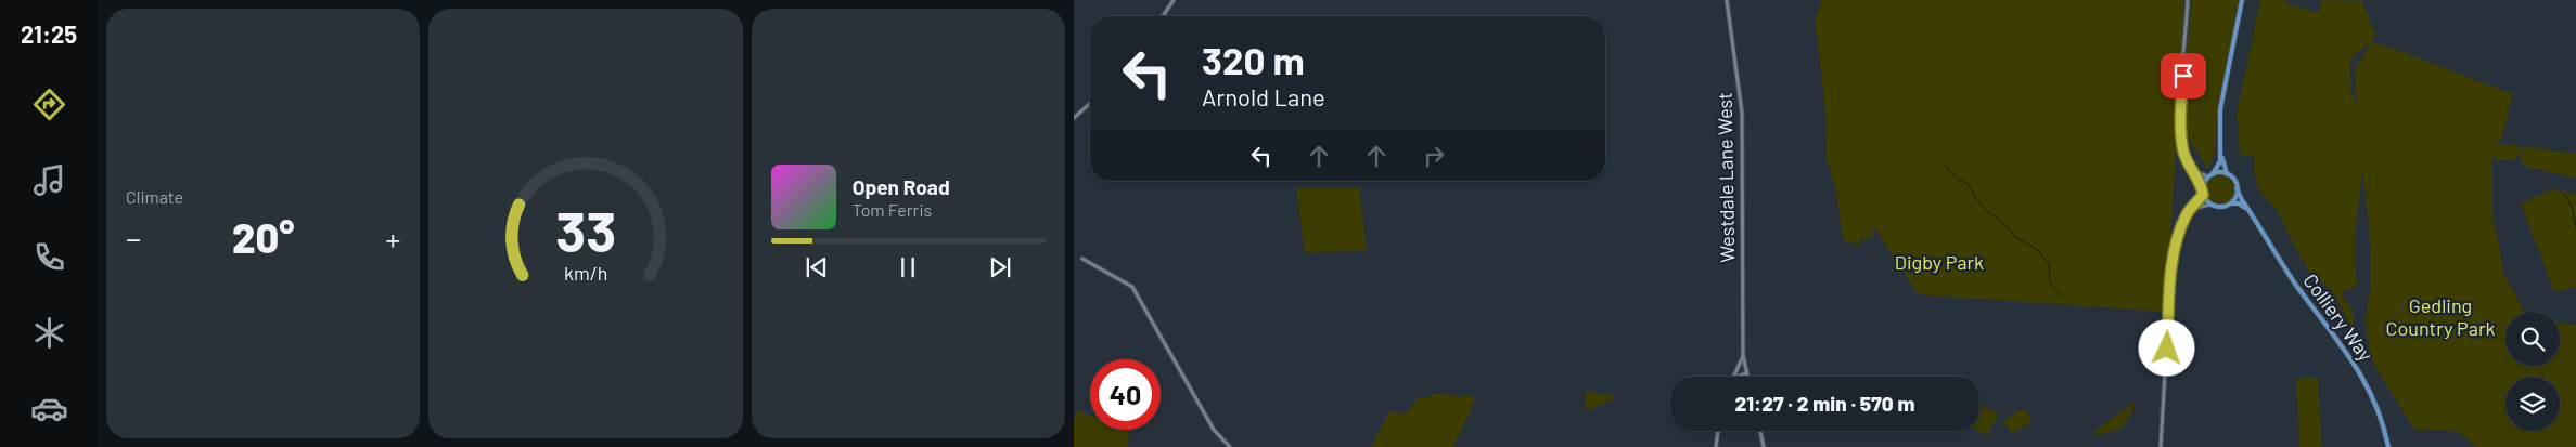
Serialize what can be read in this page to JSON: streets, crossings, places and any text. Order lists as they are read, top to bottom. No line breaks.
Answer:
{"streets":{"main road":["Colliery Way"],"street":["Westdale Lane West"]},"parks":["Digby Park","Gedling Country Park"],"page":{"tabs":"21:25","tile":"Climate","turn":["320 m","Arnold Lane"],"song":["Open Road","Tom Ferris"],"heat":["−","20°","+"],"limit":"40","trip":"21:27 · 2 min · 570 m","gauge":["33","km/h"]}}
